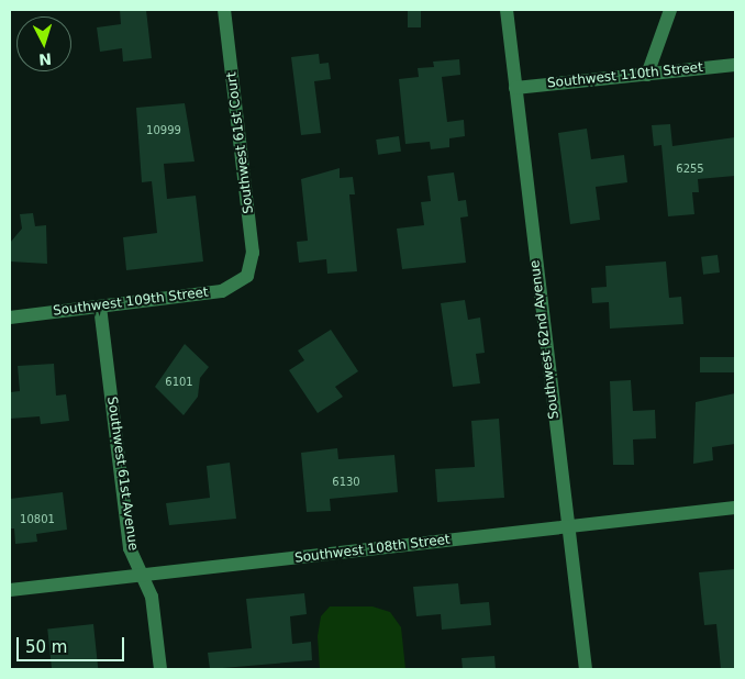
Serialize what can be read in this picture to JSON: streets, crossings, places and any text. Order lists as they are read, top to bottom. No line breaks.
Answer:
{"streets":{"street":["Southwest 110th Street","Southwest 61st Court","Southwest 109th Street","Southwest 62nd Avenue","Southwest 61st Avenue","Southwest 108th Street"]},"crossings":[["Southwest 110th Street","Southwest 62nd Avenue"],["Southwest 61st Court","Southwest 109th Street"],["Southwest 109th Street","Southwest 61st Avenue"],["Southwest 62nd Avenue","Southwest 108th Street"],["Southwest 61st Avenue","Southwest 108th Street"]],"house_numbers":["10999","6255","6101","6130","10801"],"scale_bar":"50 m","north":"bottom"}
